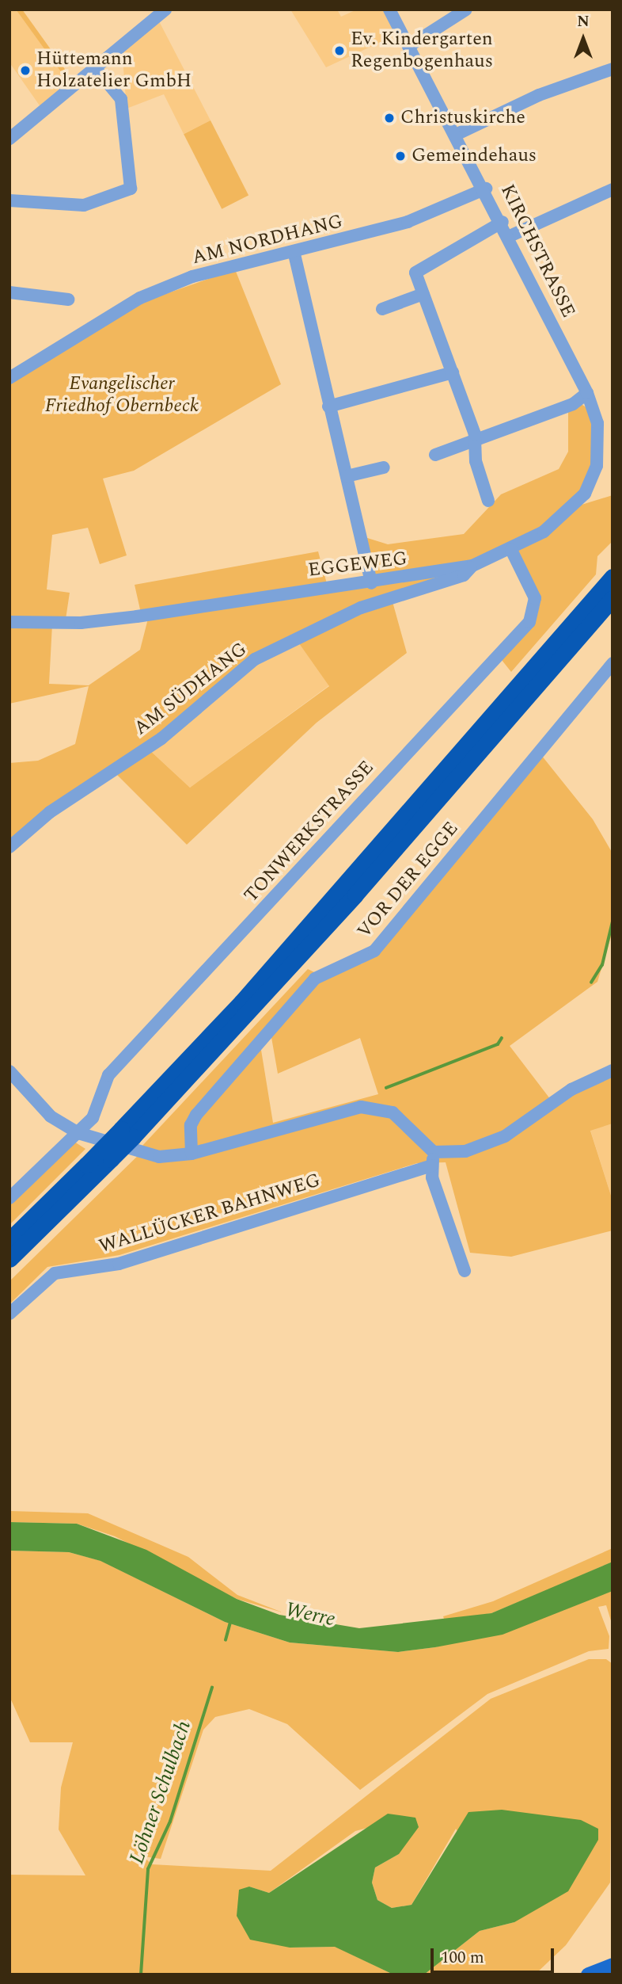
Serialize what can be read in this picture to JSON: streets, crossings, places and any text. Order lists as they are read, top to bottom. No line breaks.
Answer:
{"streets":{"street":["AM NORDHANG","KIRCHSTRASSE","EGGEWEG","AM SÜDHANG","TONWERKSTRASSE","VOR DER EGGE","WALLÜCKER BAHNWEG"]},"crossings":[["AM NORDHANG","KIRCHSTRASSE"],["KIRCHSTRASSE","EGGEWEG"],["EGGEWEG","AM SÜDHANG"],["EGGEWEG","TONWERKSTRASSE"]],"water":["Werre","Löhner Schulbach"],"parks":["Evangelischer Friedhof Obernbeck"],"places":["Ev. Kindergarten Regenbogenhaus","Hüttemann Holzatelier GmbH","Christuskirche","Gemeindehaus"],"scale_bar":"100 m","north":"top"}
